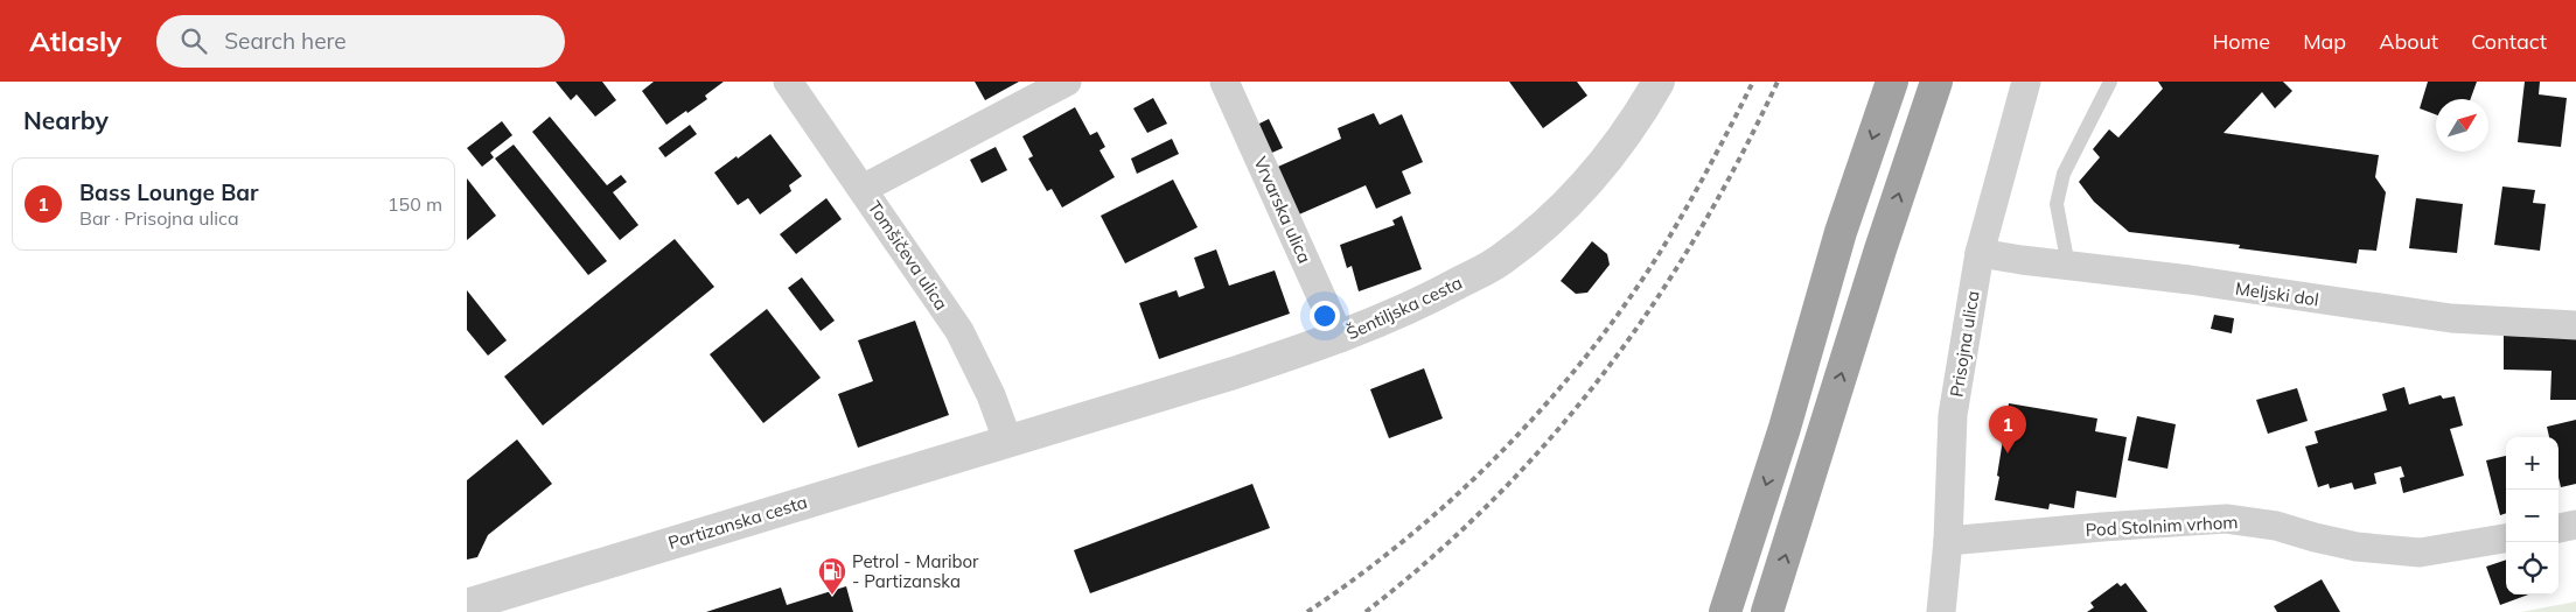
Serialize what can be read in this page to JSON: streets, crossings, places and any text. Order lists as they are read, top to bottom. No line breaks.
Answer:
{"streets":{"street":["Vrvarska ulica","Tomšičeva ulica","Meljski dol","Šentiljska cesta","Prisojna ulica","Partizanska cesta","Pod Stolnim vrhom"]},"crossings":[["Vrvarska ulica","Šentiljska cesta"],["Tomšičeva ulica","Šentiljska cesta"],["Tomšičeva ulica","Partizanska cesta"],["Meljski dol","Prisojna ulica"],["Šentiljska cesta","Partizanska cesta"],["Prisojna ulica","Pod Stolnim vrhom"]],"places":{"fuel station":["Petrol - Maribor - Partizanska"]},"north":"top right","page":{"header":"Atlasly","search":"Search here","nav":["Home","Map","About","Contact"],"heading":"Nearby","list":[{"mark":"1","name":"Bass Lounge Bar","note":"Bar · Prisojna ulica","value":"150 m"}],"pins":"1","map_buttons":["+","−"]}}
